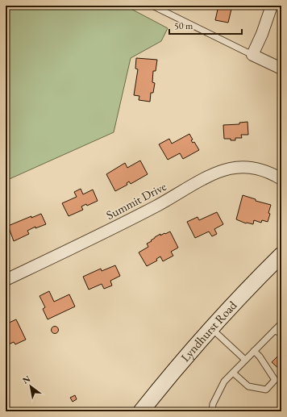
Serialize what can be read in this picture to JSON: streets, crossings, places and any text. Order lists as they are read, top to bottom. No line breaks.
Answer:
{"streets":{"main road":["Lyndhurst Road"],"street":["Summit Drive"]},"scale_bar":"50 m","north":"top left"}
